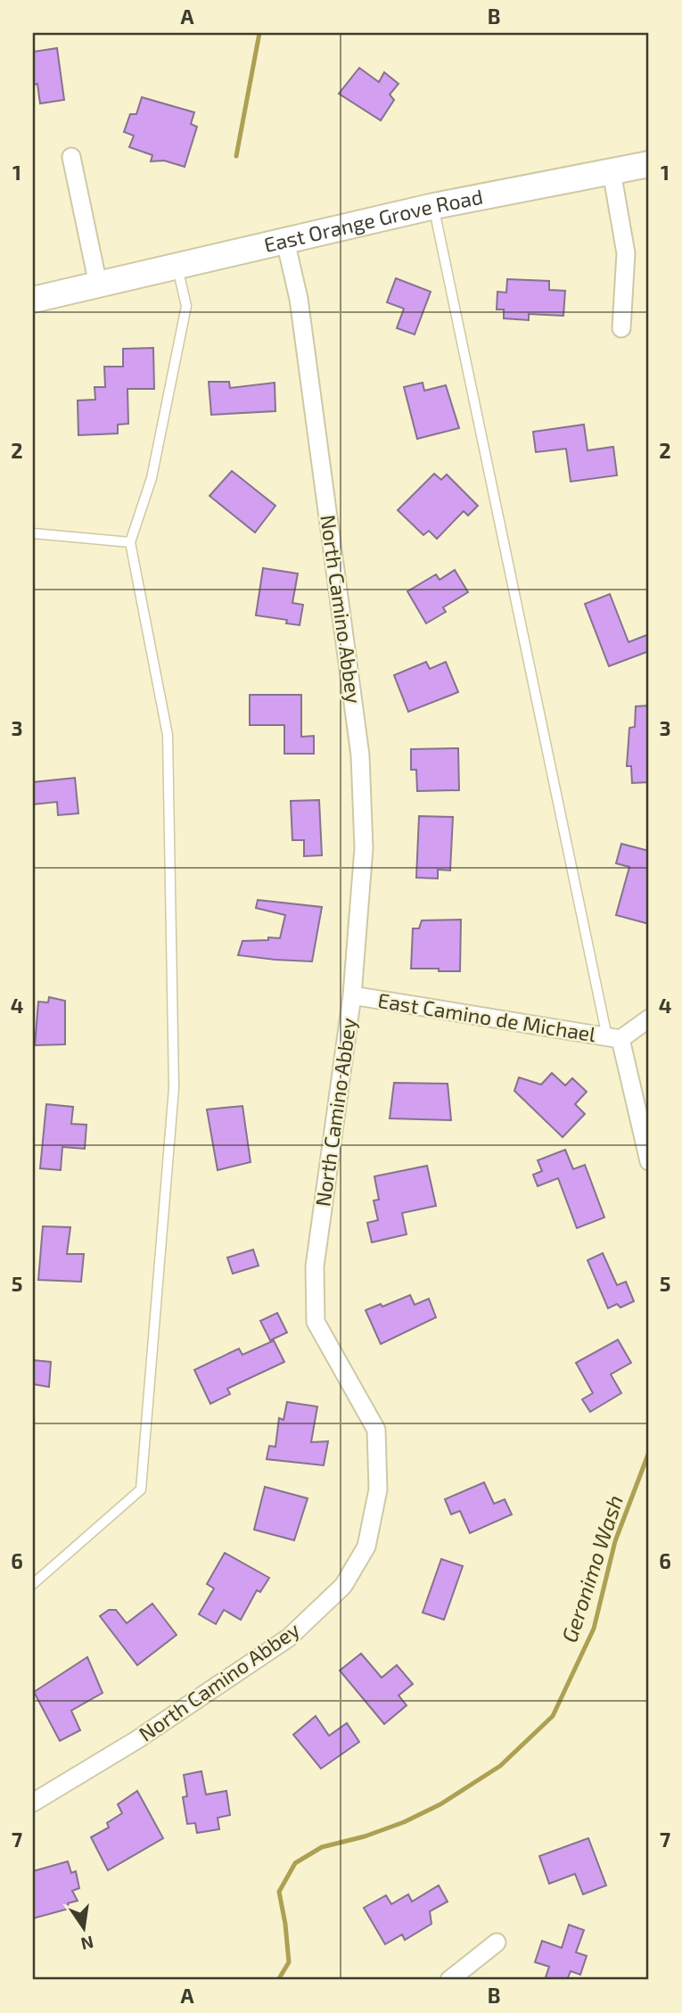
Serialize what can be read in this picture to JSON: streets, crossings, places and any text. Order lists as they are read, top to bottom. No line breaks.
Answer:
{"streets":{"main road":["East Orange Grove Road"],"street":["North Camino Abbey","East Camino de Michael"]},"crossings":[["East Orange Grove Road","North Camino Abbey"],["North Camino Abbey","East Camino de Michael"]],"water":["Geronimo Wash"],"north":"bottom","grid":{"columns":["A","B"],"rows":["1","2","3","4","5","6","7"]}}
